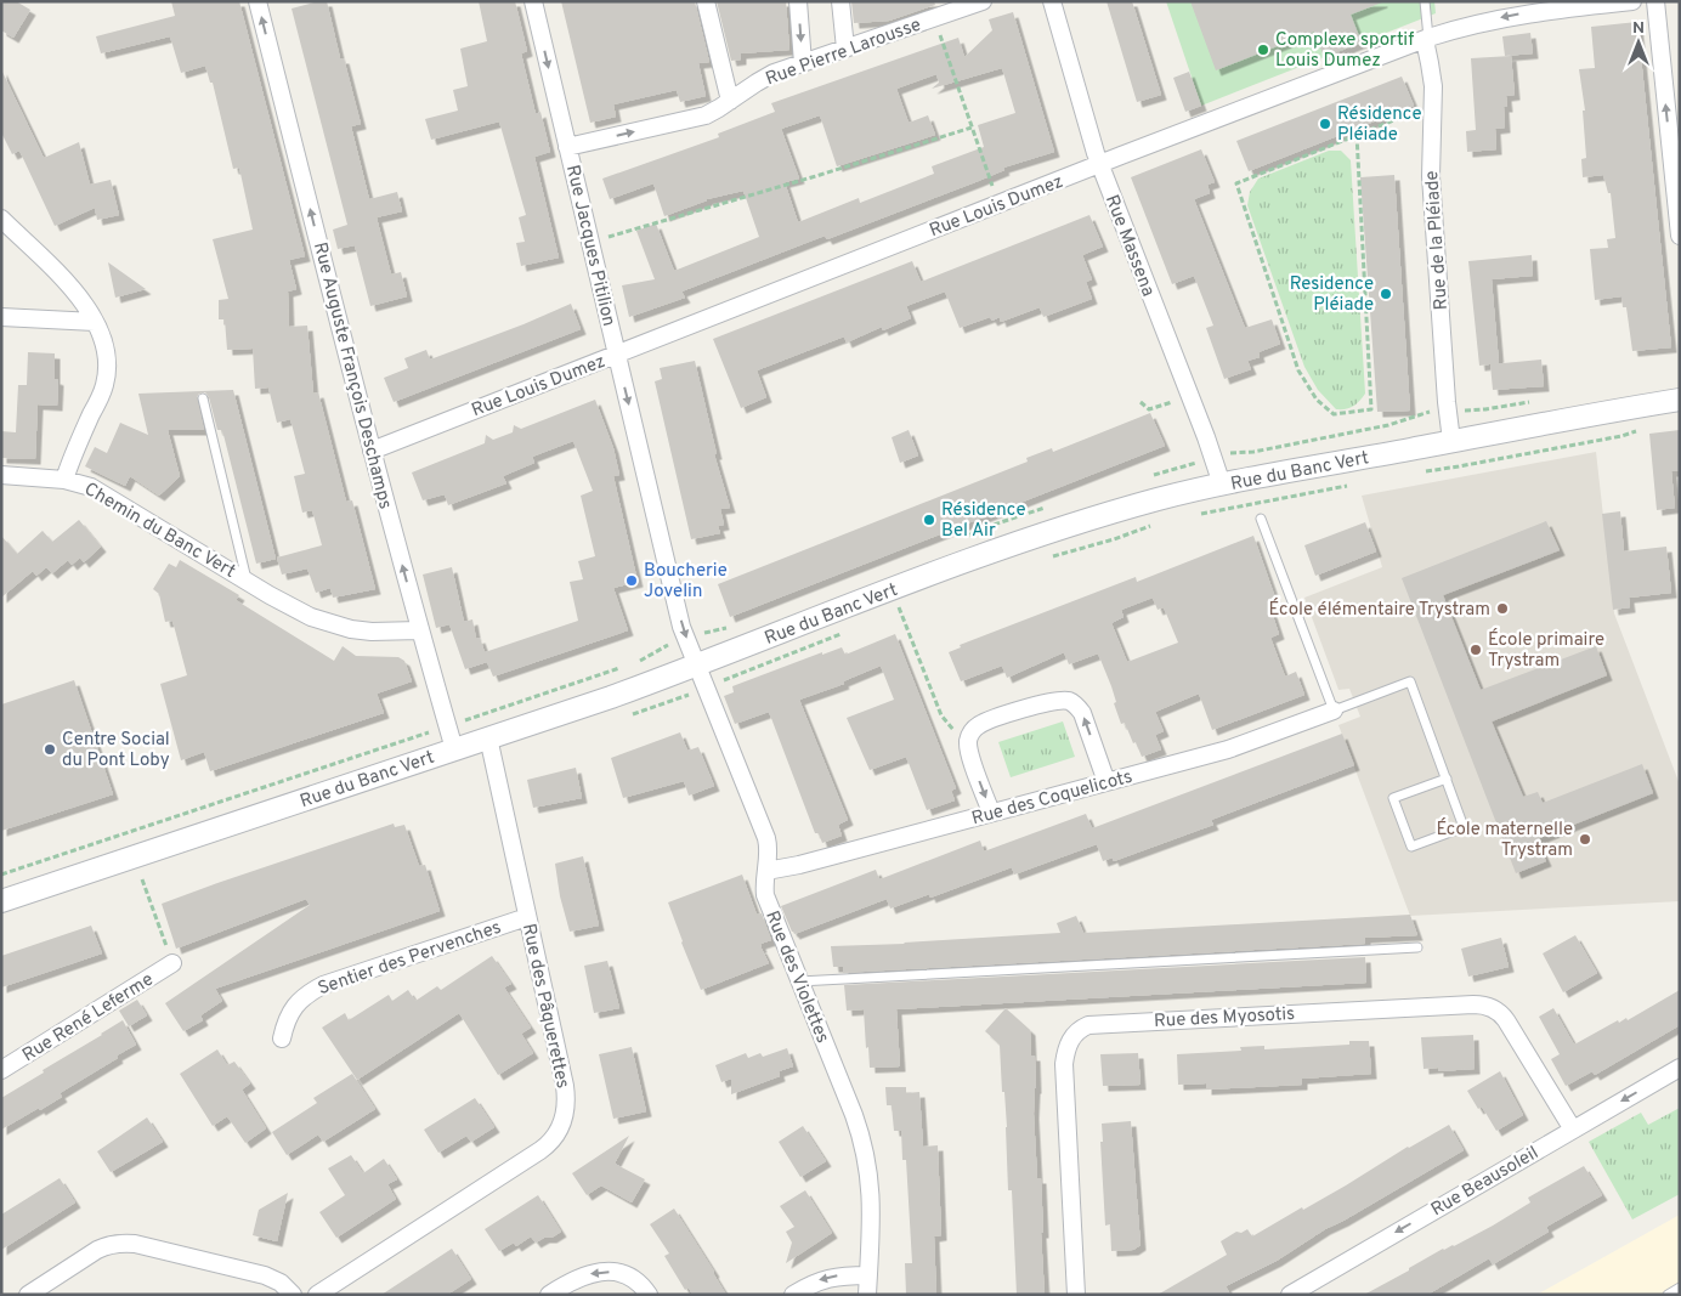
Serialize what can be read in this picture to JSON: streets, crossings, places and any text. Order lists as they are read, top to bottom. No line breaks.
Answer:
{"streets":{"street":["Rue Pierre Larousse","Rue Louis Dumez","Rue de la Pléiade","Rue Jacques Pitilion","Rue Massena","Rue Auguste François Deschamps","Rue du Banc Vert","Chemin du Banc Vert","Rue des Coquelicots","Sentier des Pervenches","Rue des Violettes","Rue des Pâquerettes","Rue René Leferme","Rue des Myosotis","Rue Beausoleil"]},"crossings":[["Rue Pierre Larousse","Rue Jacques Pitilion"],["Rue Louis Dumez","Rue de la Pléiade"],["Rue Louis Dumez","Rue Jacques Pitilion"],["Rue Louis Dumez","Rue Massena"],["Rue Louis Dumez","Rue Auguste François Deschamps"],["Rue de la Pléiade","Rue du Banc Vert"],["Rue Jacques Pitilion","Rue du Banc Vert"],["Rue Jacques Pitilion","Rue des Violettes"],["Rue Massena","Rue du Banc Vert"],["Rue Auguste François Deschamps","Rue du Banc Vert"],["Rue Auguste François Deschamps","Chemin du Banc Vert"],["Rue du Banc Vert","Rue des Violettes"],["Rue du Banc Vert","Rue des Pâquerettes"],["Rue des Coquelicots","Rue des Violettes"],["Sentier des Pervenches","Rue des Pâquerettes"],["Rue des Myosotis","Rue Beausoleil"]],"one_way":["Rue Pierre Larousse","Rue Jacques Pitilion","Rue Auguste François Deschamps","Rue Beausoleil"],"places":["Complexe sportif Louis Dumez","Résidence Pléiade","Residence Pléiade","Résidence Bel Air","Boucherie Jovelin","École élémentaire Trystram","École primaire Trystram","Centre Social du Pont Loby","École maternelle Trystram"],"north":"top"}
